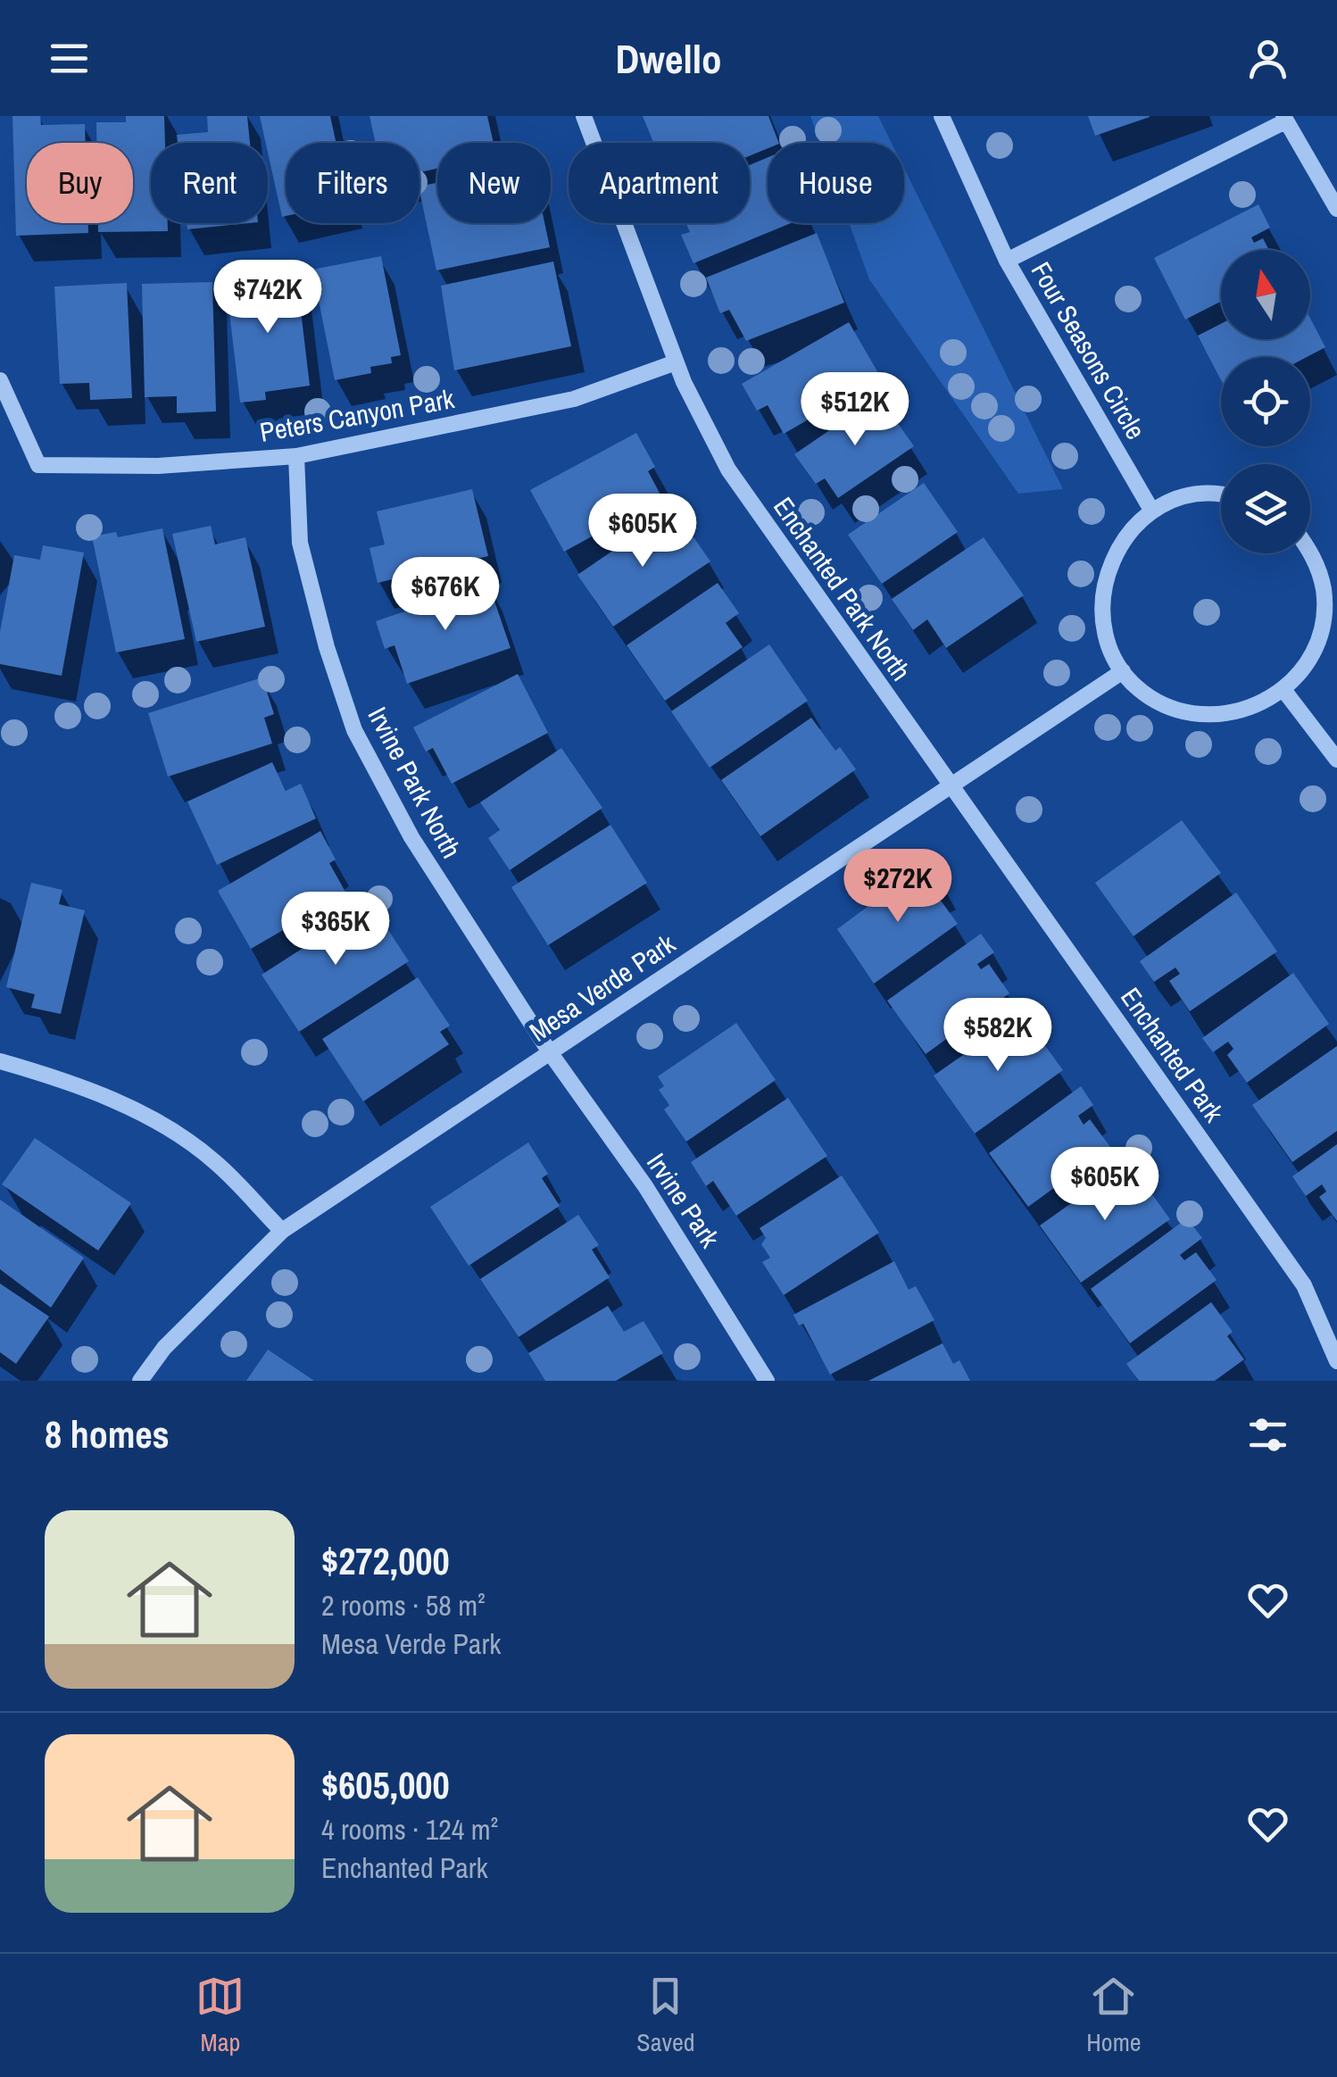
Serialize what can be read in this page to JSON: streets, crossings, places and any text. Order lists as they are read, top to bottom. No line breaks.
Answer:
{"streets":{"street":["Four Seasons Circle","Peters Canyon Park","Enchanted Park North","Irvine Park North","Mesa Verde Park","Enchanted Park","Irvine Park"]},"crossings":[["Peters Canyon Park","Enchanted Park North"],["Peters Canyon Park","Irvine Park North"],["Enchanted Park North","Mesa Verde Park"],["Enchanted Park North","Enchanted Park"],["Irvine Park North","Mesa Verde Park"],["Irvine Park North","Irvine Park"],["Mesa Verde Park","Enchanted Park"],["Mesa Verde Park","Irvine Park"]],"north":"top","page":{"header":"Dwello","chip":["Buy","Rent","Filters","New","Apartment","House"],"price":["$742K","$512K","$605K","$676K","$272K","$365K","$582K","$605K"],"heading":"8 homes","list":[{"name":"$272,000","note":"2 rooms · 58 m² · Mesa Verde Park"},{"name":"$605,000","note":"4 rooms · 124 m² · Enchanted Park"}],"tabs":["Map","Saved","Home"]}}
